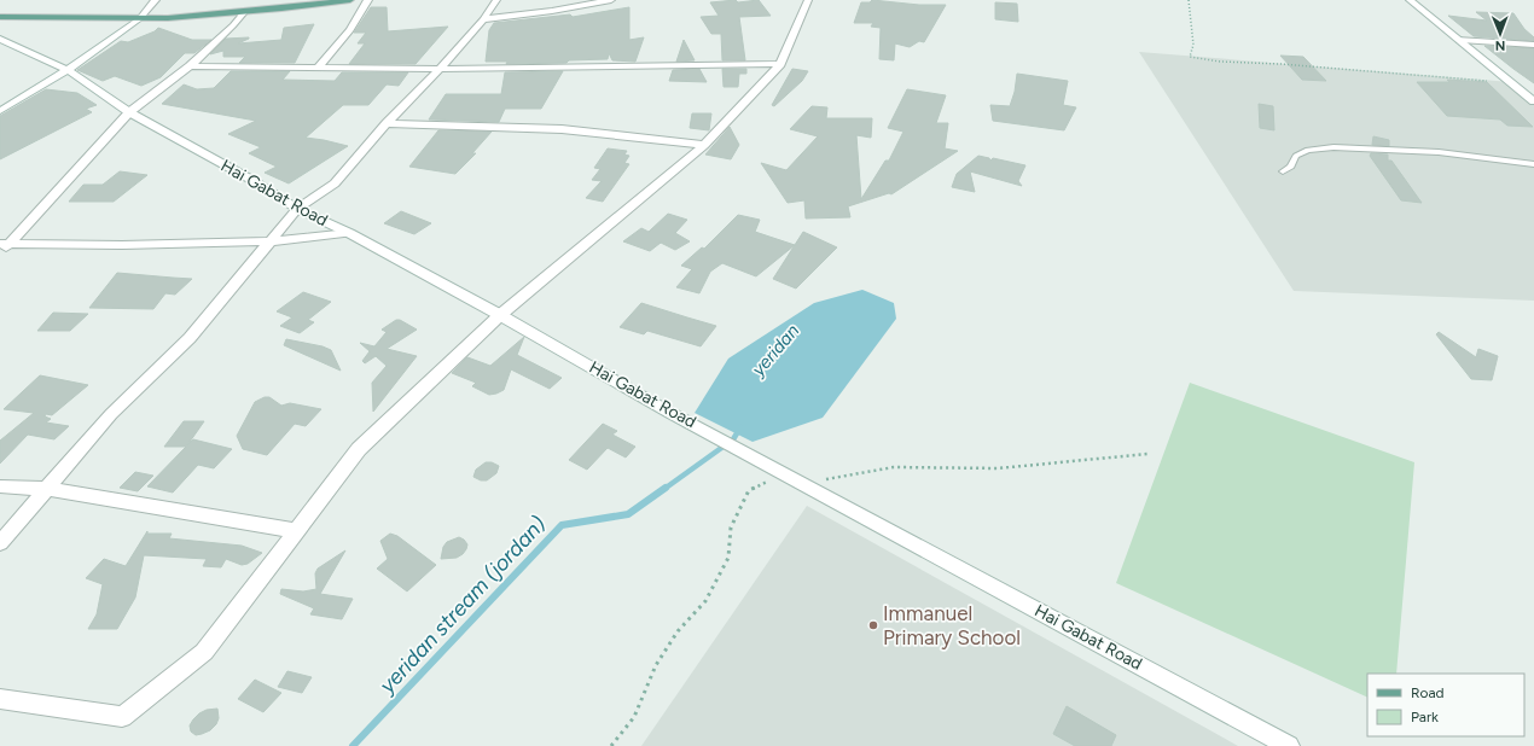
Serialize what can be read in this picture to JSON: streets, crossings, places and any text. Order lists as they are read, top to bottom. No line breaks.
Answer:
{"streets":{"street":["Hai Gabat Road"]},"water":["yeridan","yeridan stream (jordan)"],"places":["Immanuel Primary School"],"legend":["Road","Park"],"north":"bottom"}
